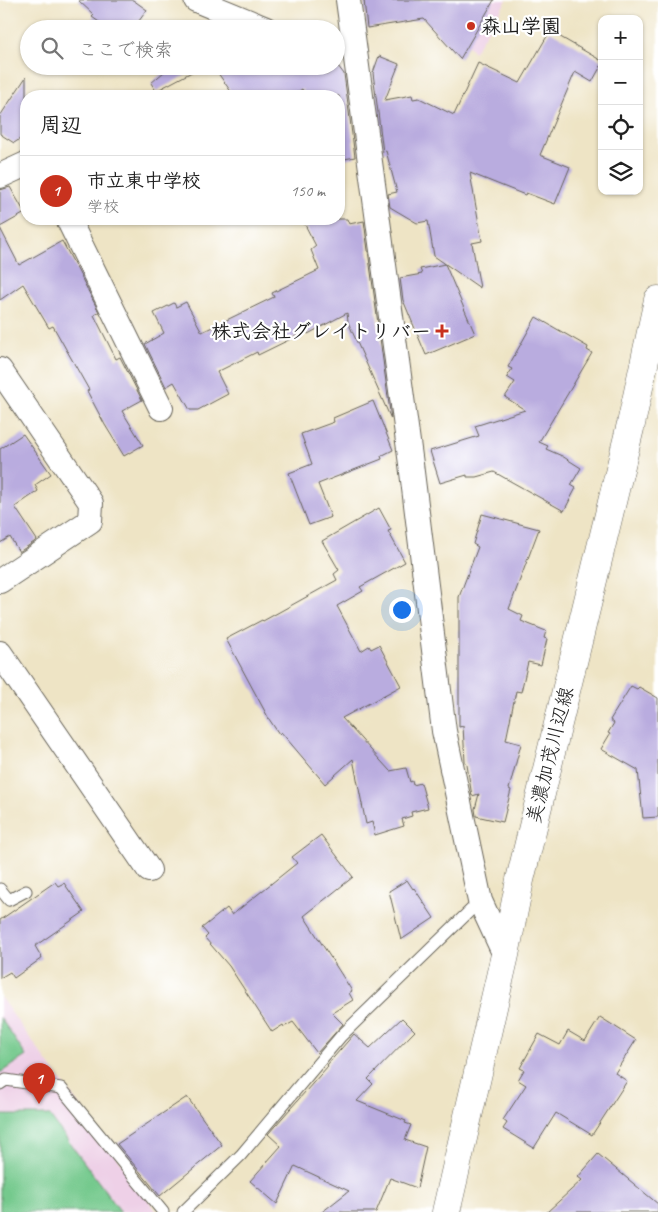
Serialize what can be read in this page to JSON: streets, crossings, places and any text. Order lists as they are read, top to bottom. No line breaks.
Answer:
{"streets":{"main road":["美濃加茂川辺線"]},"places":{"other":["森山学園"],"health":["株式会社グレイトリバー"]},"page":{"map_buttons":["+","−"],"search":"ここで検索","heading":"周辺","list":[{"mark":"1","name":"市立東中学校","note":"学校","value":"150 m"}],"pins":"1"}}
